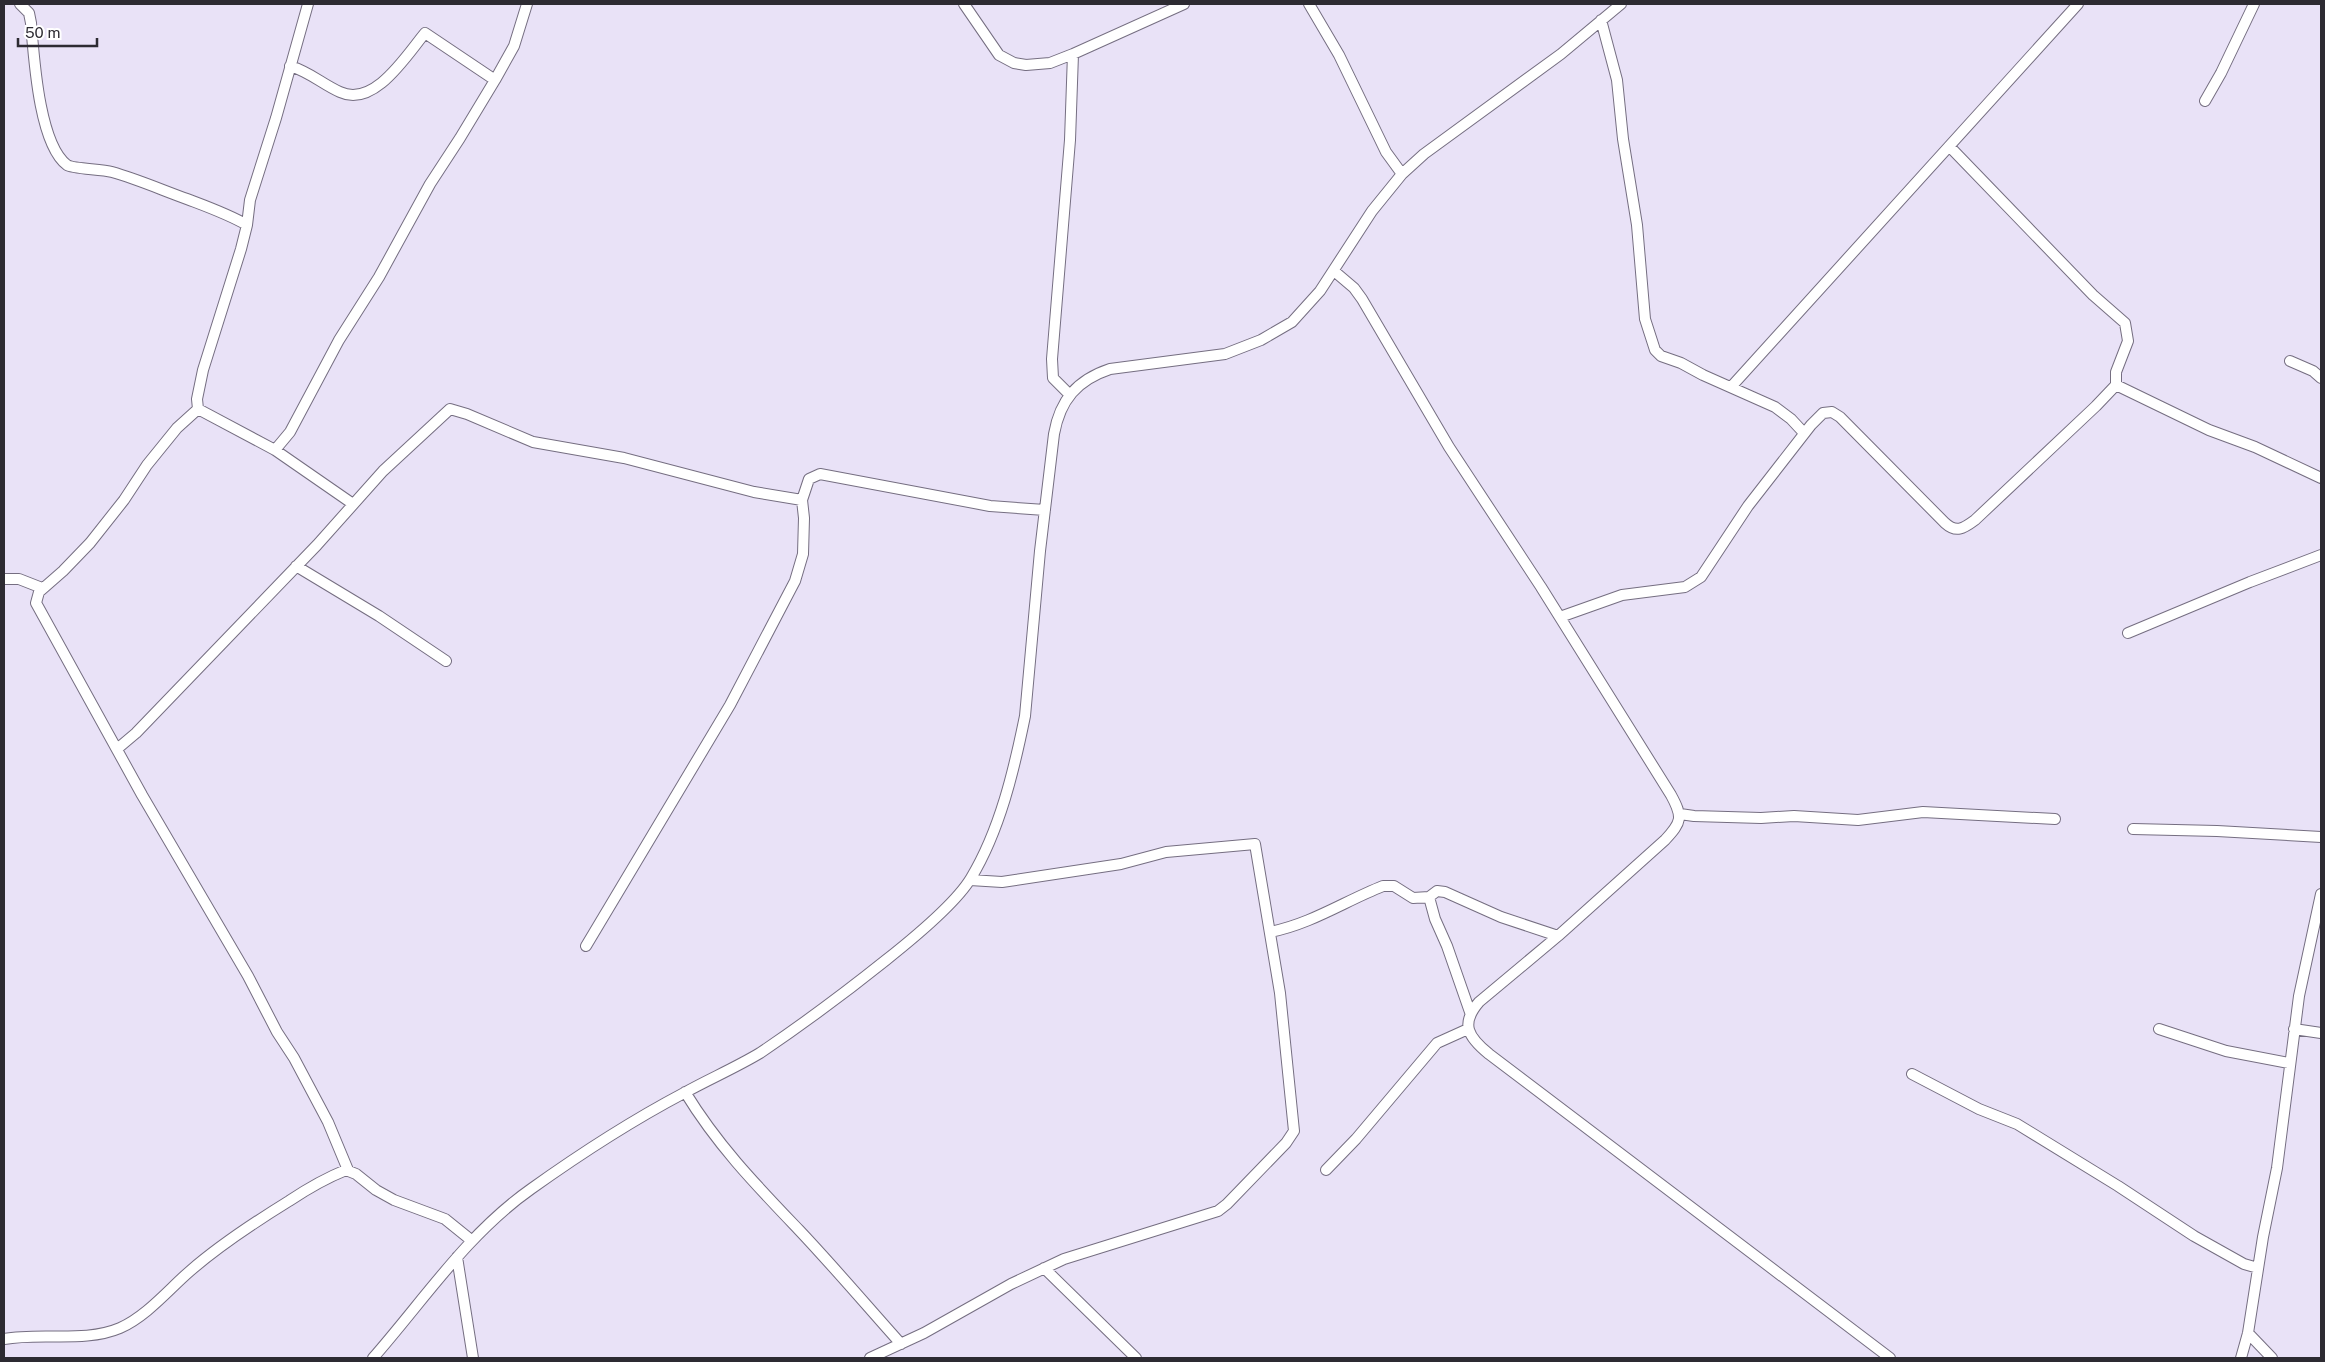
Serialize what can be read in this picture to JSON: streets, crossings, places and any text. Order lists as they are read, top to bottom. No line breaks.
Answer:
{"scale_bar":"50 m"}
